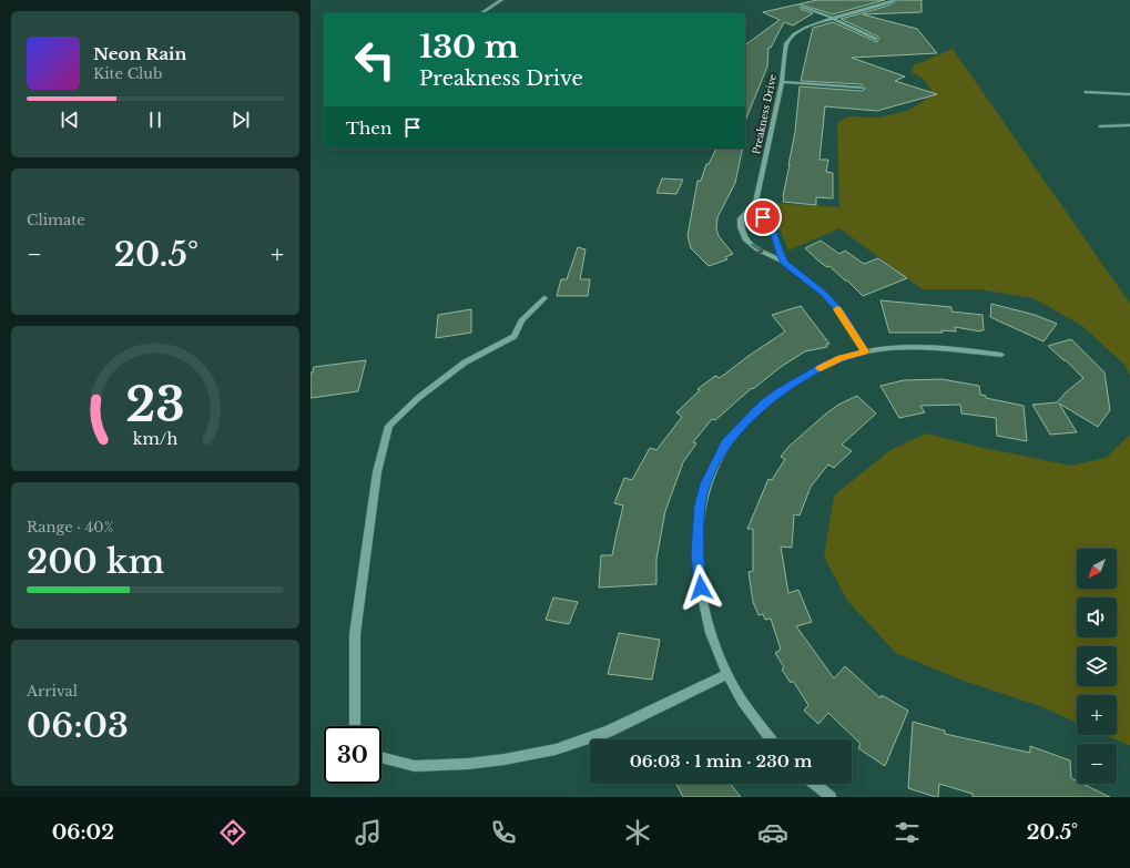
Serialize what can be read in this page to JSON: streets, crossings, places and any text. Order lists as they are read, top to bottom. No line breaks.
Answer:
{"streets":{"street":["Preakness Drive"]},"north":"bottom left","page":{"turn":["130 m","Preakness Drive"],"song":["Neon Rain","Kite Club"],"then":"Then","tile":["Climate",["Range · 40%","200 km"],["Arrival","06:03"]],"heat":["−","20.5°","+"],"map_buttons":["+","−"],"limit":"30","trip":"06:03 · 1 min · 230 m","tabs":["06:02","20.5°"],"gauge":["23","km/h"]}}
